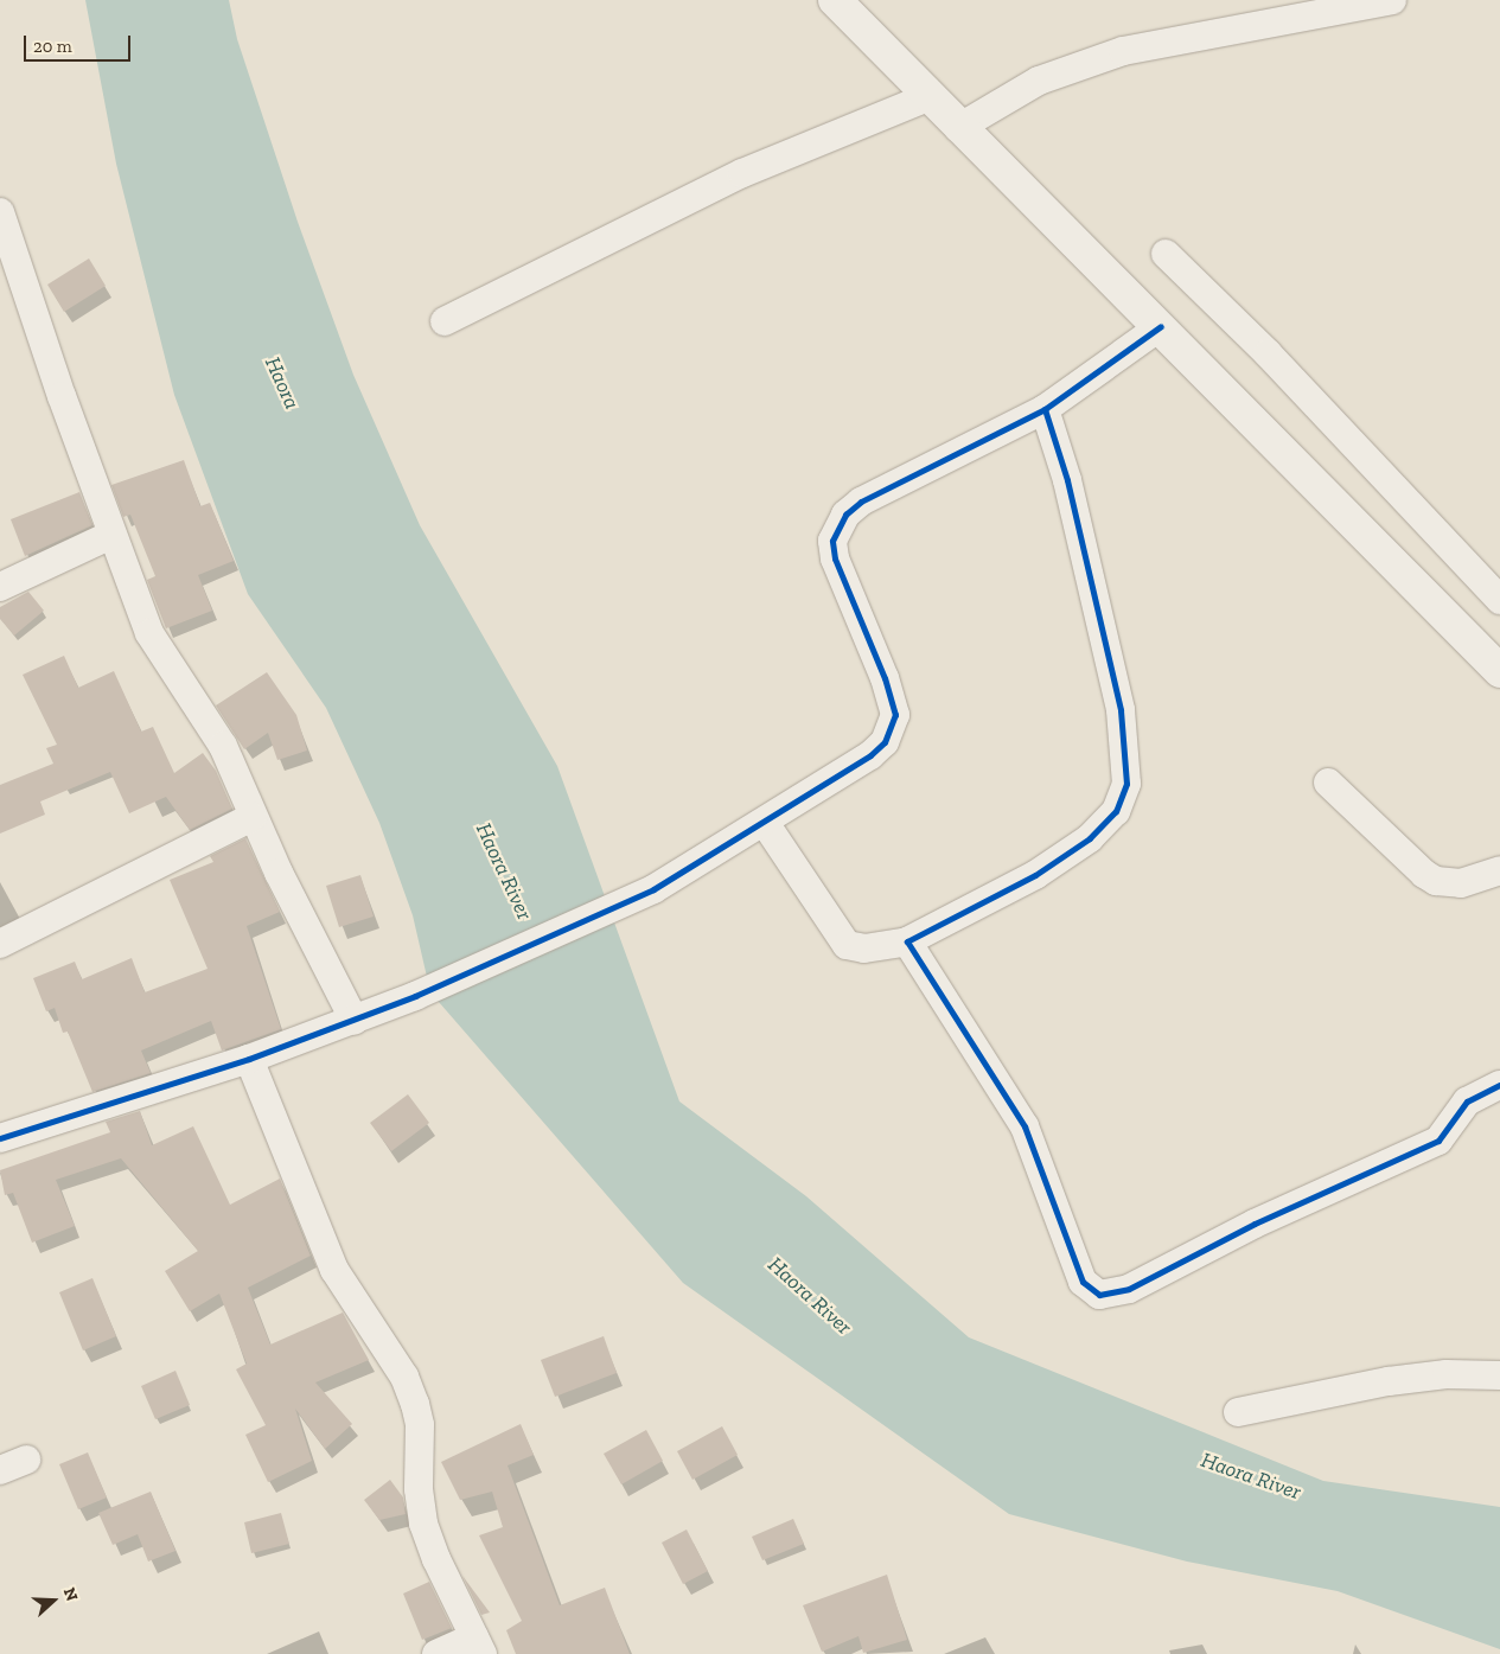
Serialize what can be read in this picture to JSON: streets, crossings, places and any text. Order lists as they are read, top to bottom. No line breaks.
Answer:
{"water":["Haora","Haora River"],"scale_bar":"20 m","north":"right"}
